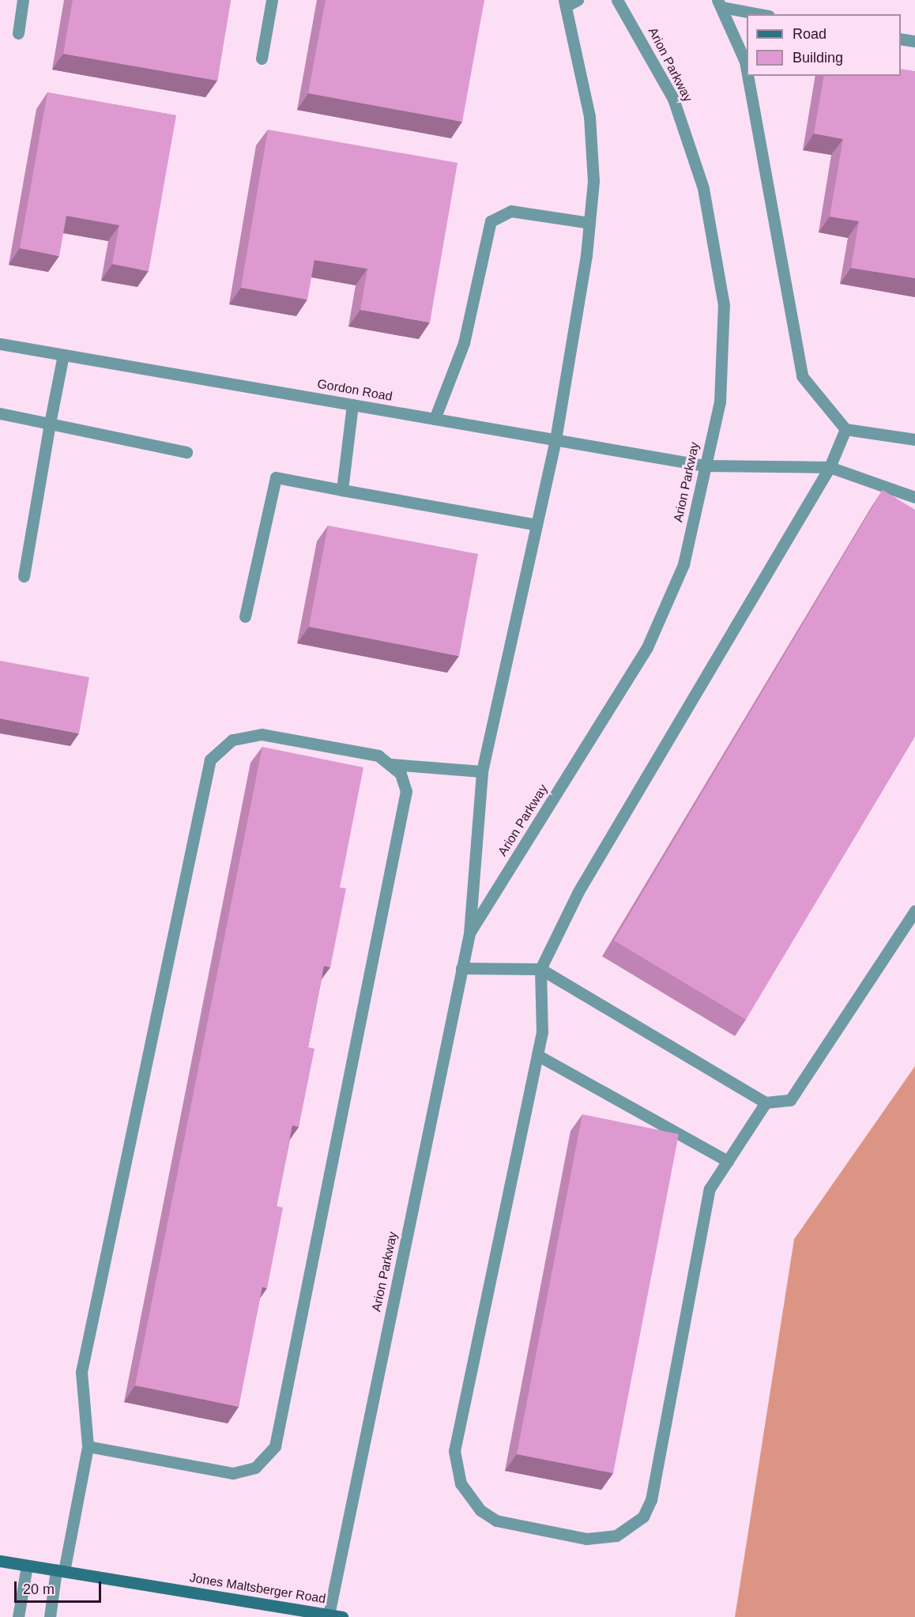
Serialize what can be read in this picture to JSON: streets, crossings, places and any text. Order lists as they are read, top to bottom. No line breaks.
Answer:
{"streets":{"main road":["Jones Maltsberger Road"],"street":["Arion Parkway","Gordon Road"]},"crossings":[["Arion Parkway","Gordon Road"],["Arion Parkway","Jones Maltsberger Road"]],"legend":["Road","Building"],"scale_bar":"20 m"}
